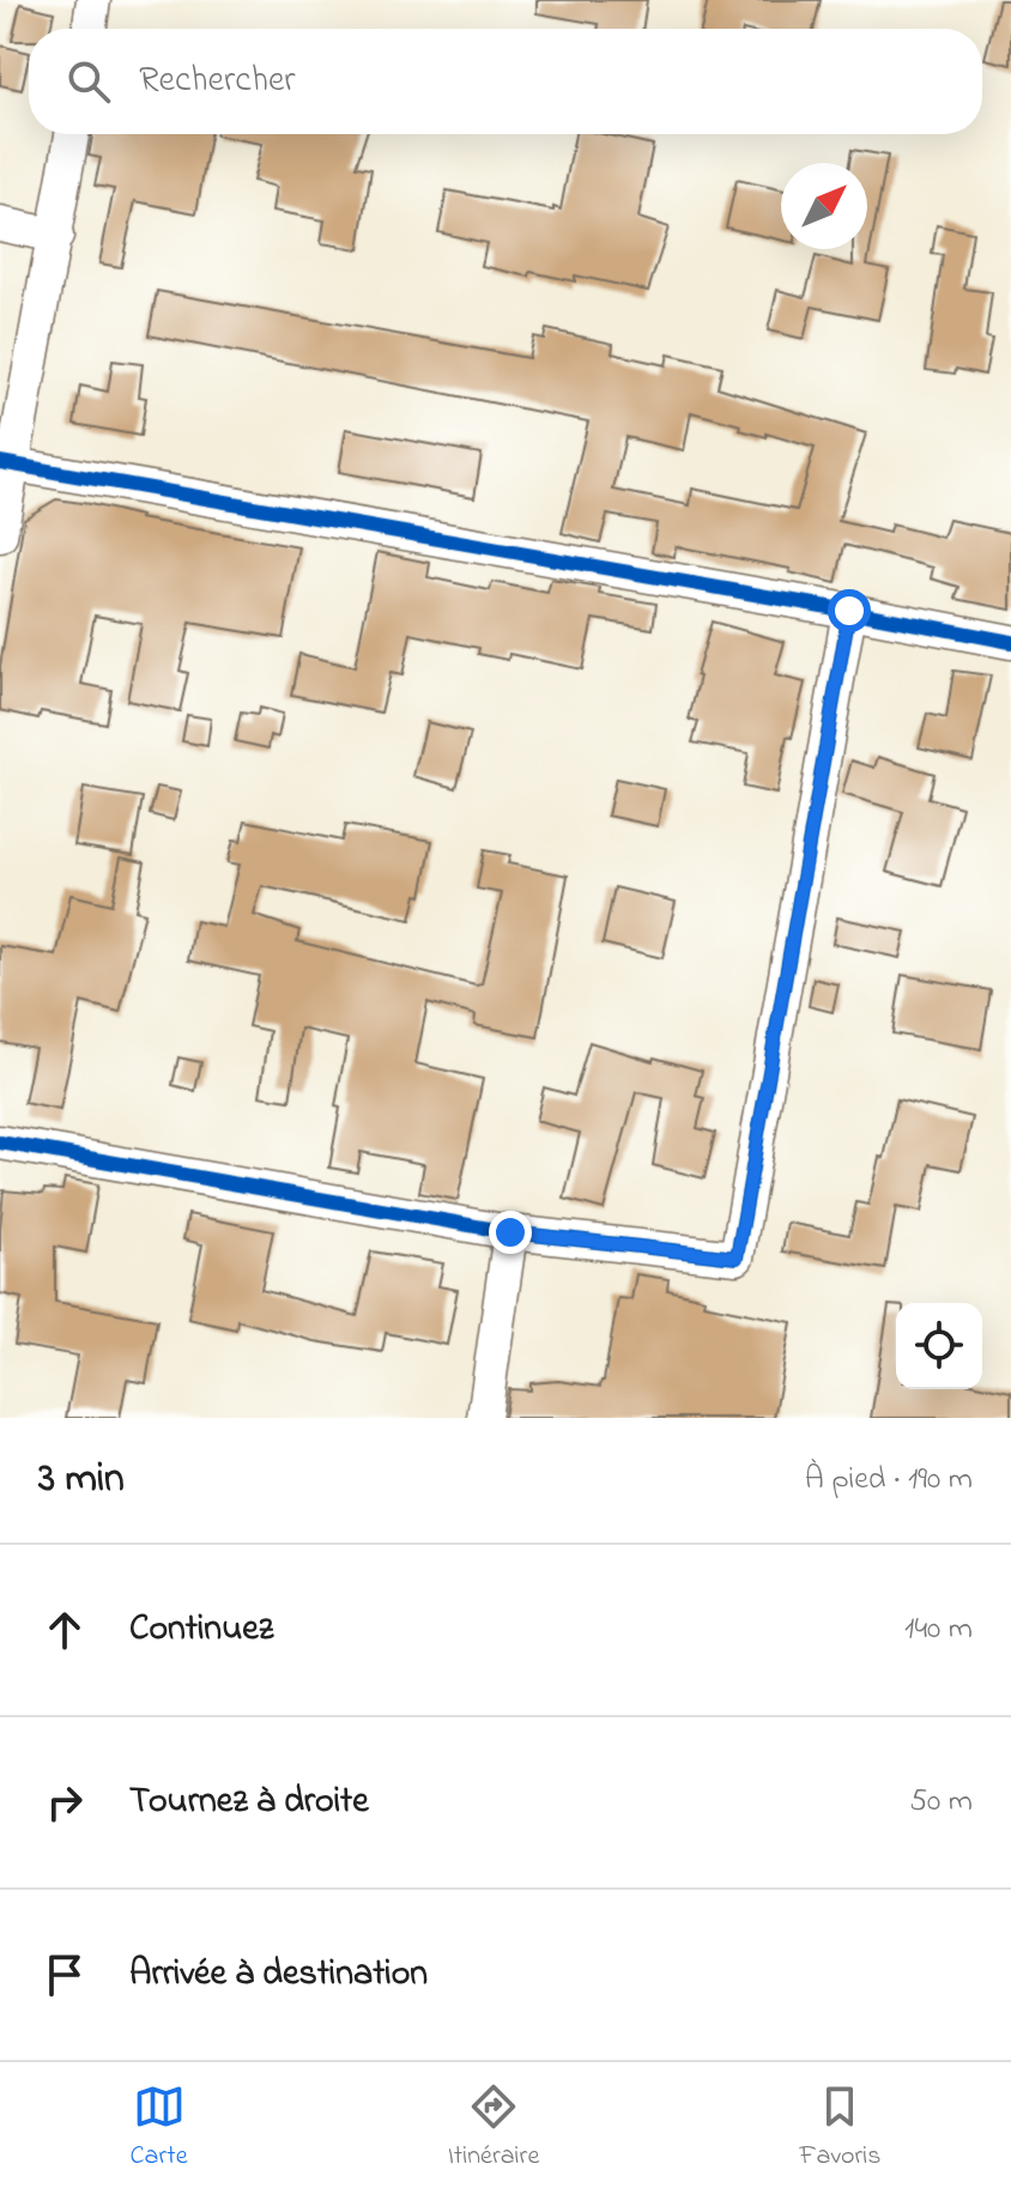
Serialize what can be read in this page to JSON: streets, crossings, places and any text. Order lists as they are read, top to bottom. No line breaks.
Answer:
{"north":"top right","page":{"search":"Rechercher","heading":["3 min","À pied · 190 m"],"list":[["Continuez","140 m"],["Tournez à droite","50 m"],"Arrivée à destination"],"nav":["Carte","Itinéraire","Favoris"]}}
